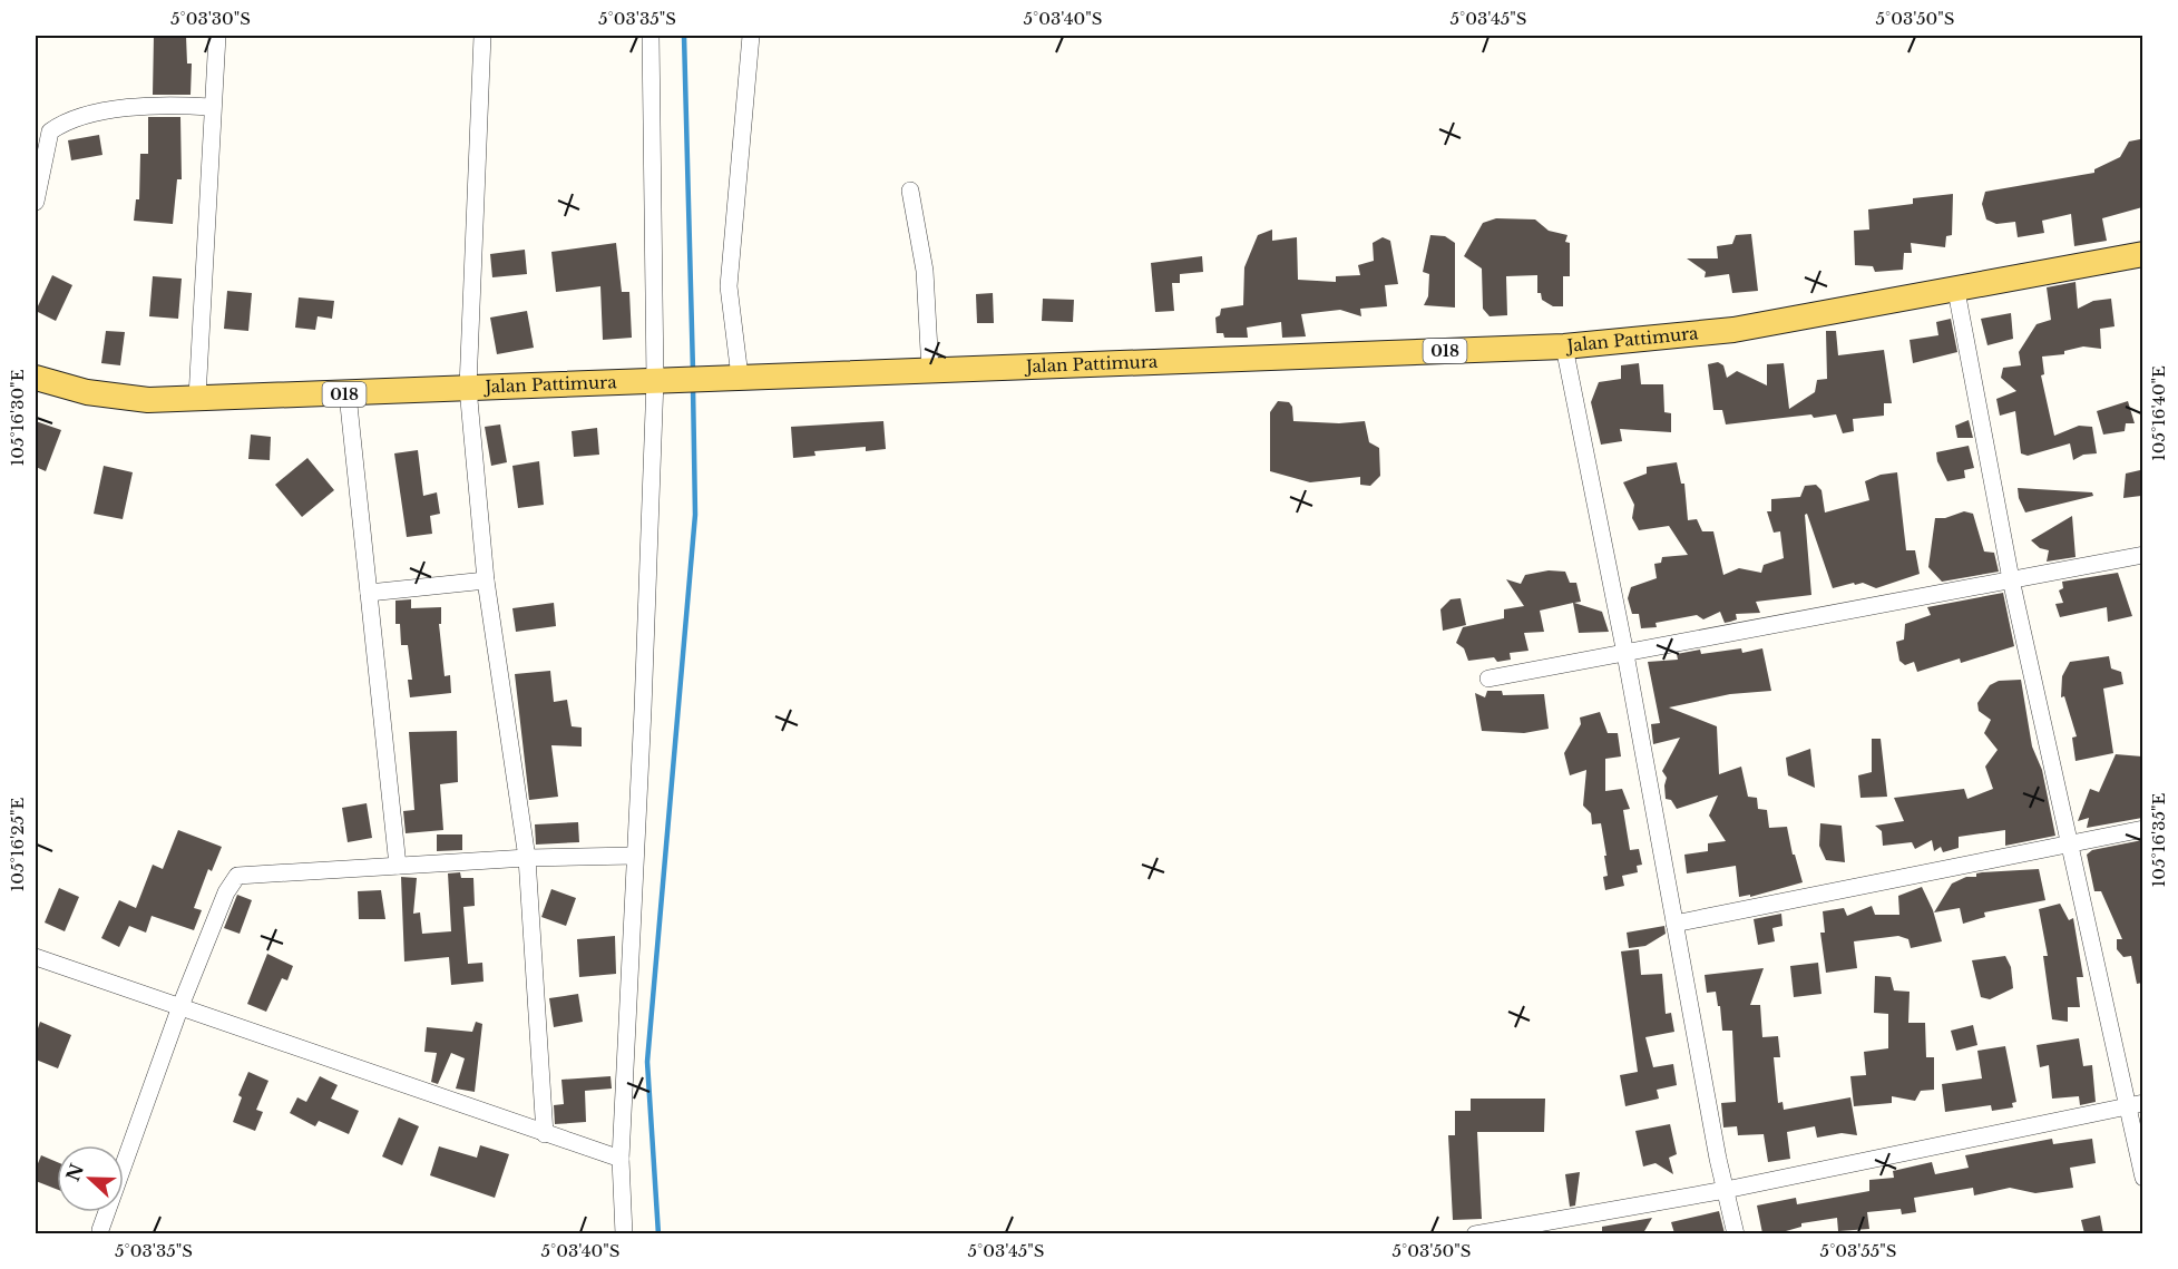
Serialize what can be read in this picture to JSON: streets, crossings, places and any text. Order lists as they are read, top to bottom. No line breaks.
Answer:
{"streets":{"main road":["Jalan Pattimura","018"]},"north":"left","coordinates":["5°03'30\"S","5°03'35\"S","5°03'40\"S","5°03'45\"S","5°03'50\"S","105°16'40\"E","105°16'30\"E","105°16'35\"E","105°16'25\"E","5°03'55\"S"]}
